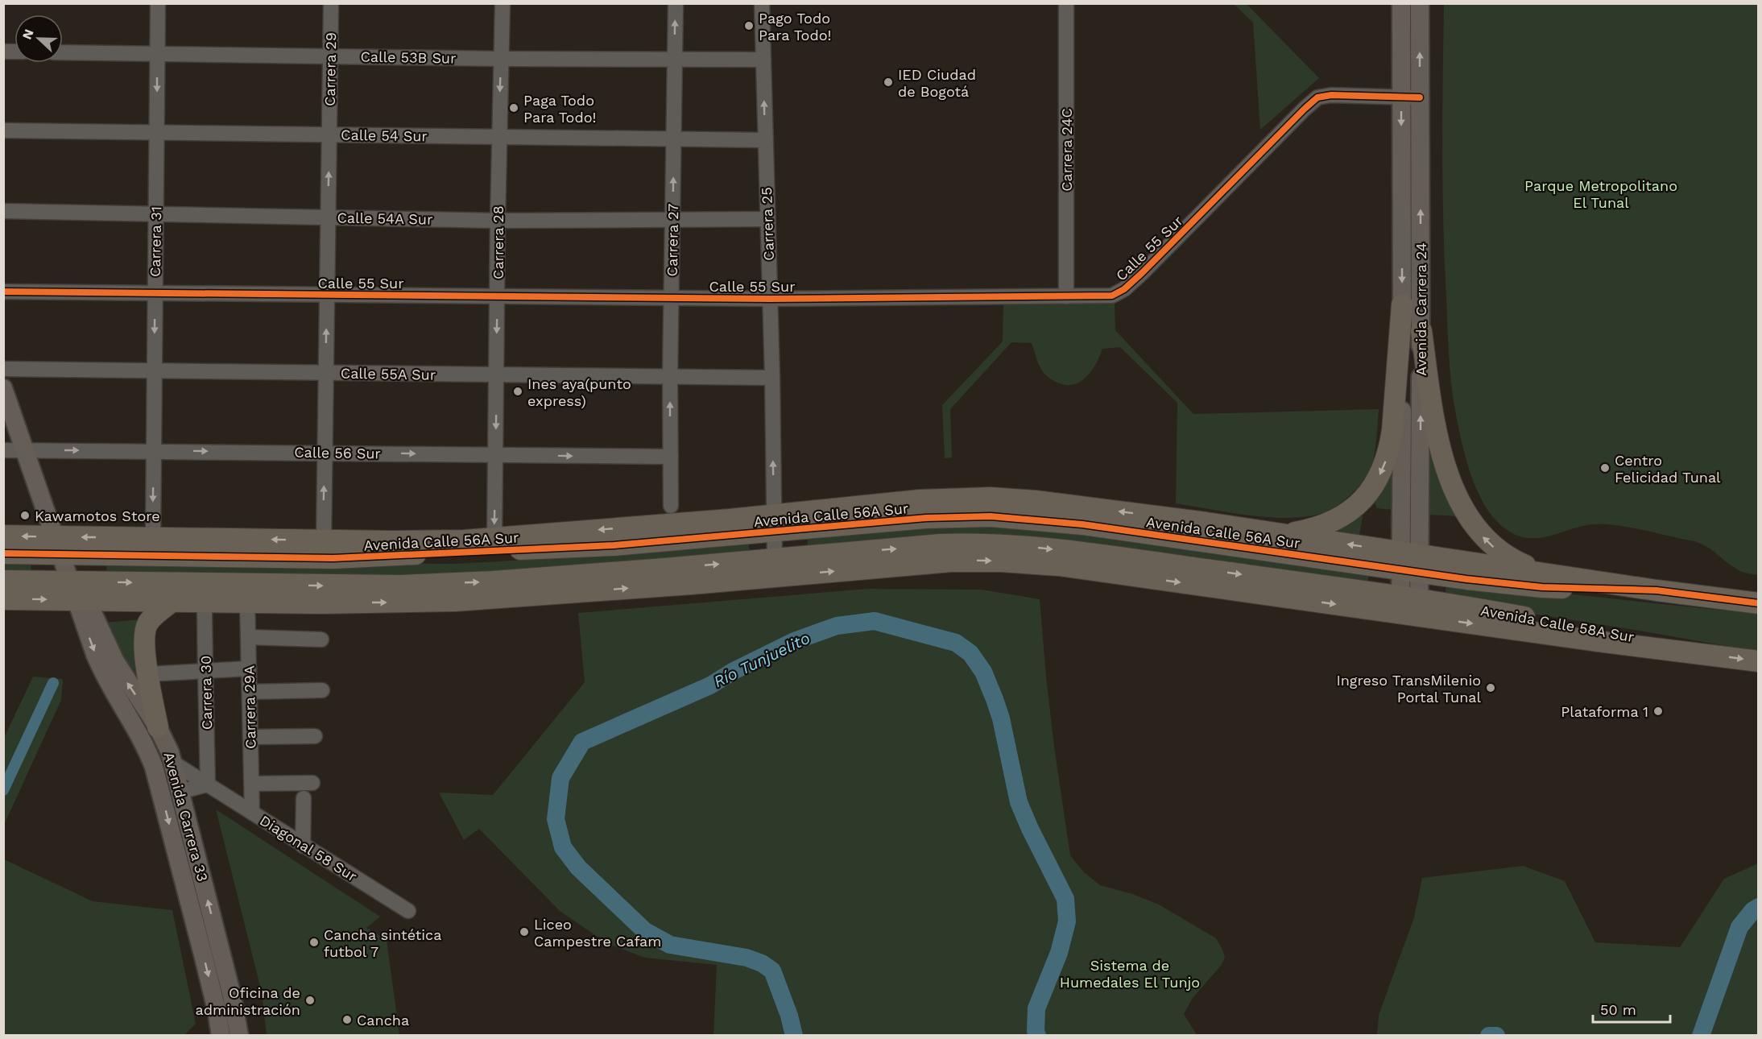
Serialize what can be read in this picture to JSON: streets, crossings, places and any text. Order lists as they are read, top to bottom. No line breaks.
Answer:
{"streets":{"highway":["Avenida Calle 56A Sur","Avenida Calle 58A Sur"],"main road":["Avenida Carrera 24","Avenida Carrera 33"],"street":["Calle 53B Sur","Carrera 29","Calle 54 Sur","Carrera 24C","Calle 54A Sur","Carrera 25","Carrera 27","Carrera 31","Carrera 28","Calle 55 Sur","Calle 55A Sur","Calle 56 Sur","Carrera 30","Carrera 29A","Diagonal 58 Sur"]},"crossings":[["Calle 53B Sur","Carrera 29"],["Calle 53B Sur","Carrera 25"],["Calle 53B Sur","Carrera 27"],["Calle 53B Sur","Carrera 31"],["Calle 53B Sur","Carrera 28"],["Carrera 29","Calle 54 Sur"],["Carrera 29","Calle 54A Sur"],["Carrera 29","Calle 55 Sur"],["Carrera 29","Calle 55A Sur"],["Carrera 29","Calle 56 Sur"],["Carrera 29","Avenida Calle 56A Sur"],["Calle 54 Sur","Carrera 25"],["Calle 54 Sur","Carrera 27"],["Calle 54 Sur","Carrera 31"],["Calle 54 Sur","Carrera 28"],["Carrera 24C","Calle 55 Sur"],["Calle 54A Sur","Carrera 25"],["Calle 54A Sur","Carrera 27"],["Calle 54A Sur","Carrera 31"],["Calle 54A Sur","Carrera 28"],["Carrera 25","Calle 55 Sur"],["Carrera 25","Calle 55A Sur"],["Carrera 25","Avenida Calle 56A Sur"],["Carrera 27","Calle 55 Sur"],["Carrera 27","Calle 55A Sur"],["Carrera 27","Calle 56 Sur"],["Carrera 31","Calle 55 Sur"],["Carrera 31","Calle 55A Sur"],["Carrera 31","Calle 56 Sur"],["Carrera 31","Avenida Calle 56A Sur"],["Carrera 28","Calle 55 Sur"],["Carrera 28","Calle 55A Sur"],["Carrera 28","Calle 56 Sur"],["Carrera 28","Avenida Calle 56A Sur"],["Calle 55 Sur","Avenida Carrera 24"],["Avenida Carrera 24","Avenida Calle 56A Sur"],["Avenida Carrera 24","Avenida Calle 58A Sur"],["Calle 56 Sur","Avenida Carrera 33"],["Avenida Calle 56A Sur","Avenida Carrera 33"],["Carrera 30","Diagonal 58 Sur"],["Carrera 29A","Diagonal 58 Sur"],["Avenida Carrera 33","Diagonal 58 Sur"]],"one_way":["Carrera 29","Carrera 25","Carrera 27","Carrera 31","Carrera 28","Calle 56 Sur"],"water":["Río Tunjuelito"],"parks":["Parque Metropolitano El Tunal","Sistema de Humedales El Tunjo"],"places":["Pago Todo Para Todo!","IED Ciudad de Bogotá","Paga Todo Para Todo!","Ines aya(punto express)","Centro Felicidad Tunal","Kawamotos Store","Ingreso TransMilenio Portal Tunal","Plataforma 1","Liceo Campestre Cafam","Cancha sintética futbol 7","Oficina de administración","Cancha"],"scale_bar":"50 m","north":"left"}
